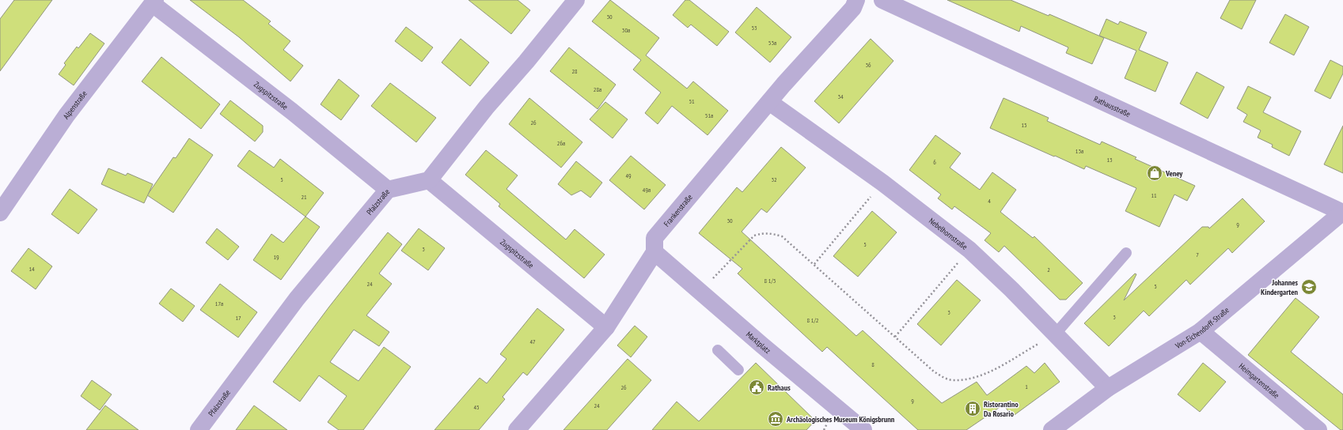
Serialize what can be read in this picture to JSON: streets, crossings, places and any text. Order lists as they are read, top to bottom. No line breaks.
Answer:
{"streets":{"street":["Zugspitzstraße","Alpenstraße","Rathausstraße","Pfalzstraße","Frankenstraße","Nebelhornstraße","Von-Eichendorff-Straße","Marktplatz","Heimgartenstraße"]},"crossings":[["Zugspitzstraße","Alpenstraße"],["Zugspitzstraße","Pfalzstraße"],["Zugspitzstraße","Frankenstraße"],["Rathausstraße","Von-Eichendorff-Straße"],["Frankenstraße","Nebelhornstraße"],["Frankenstraße","Marktplatz"],["Nebelhornstraße","Von-Eichendorff-Straße"],["Von-Eichendorff-Straße","Heimgartenstraße"]],"places":{"shop":["Veney"],"school or university":["Johannes Kindergarten"],"public building":["Rathaus"],"building":["Ristorantino Da Rosario"],"museum":["Archäologisches Museum Königsbrunn"]},"house_numbers":["30","53","30a","53a","36","28","28a","34","51","51a","26","15","26a","13a","13","6","49","5","32","49a","11","21","4","30","9","5","3","7","19","14","2","8 1/3","24","5","17a","3","3","17","8 1/2","47","8","1","26","9","24","45"]}
